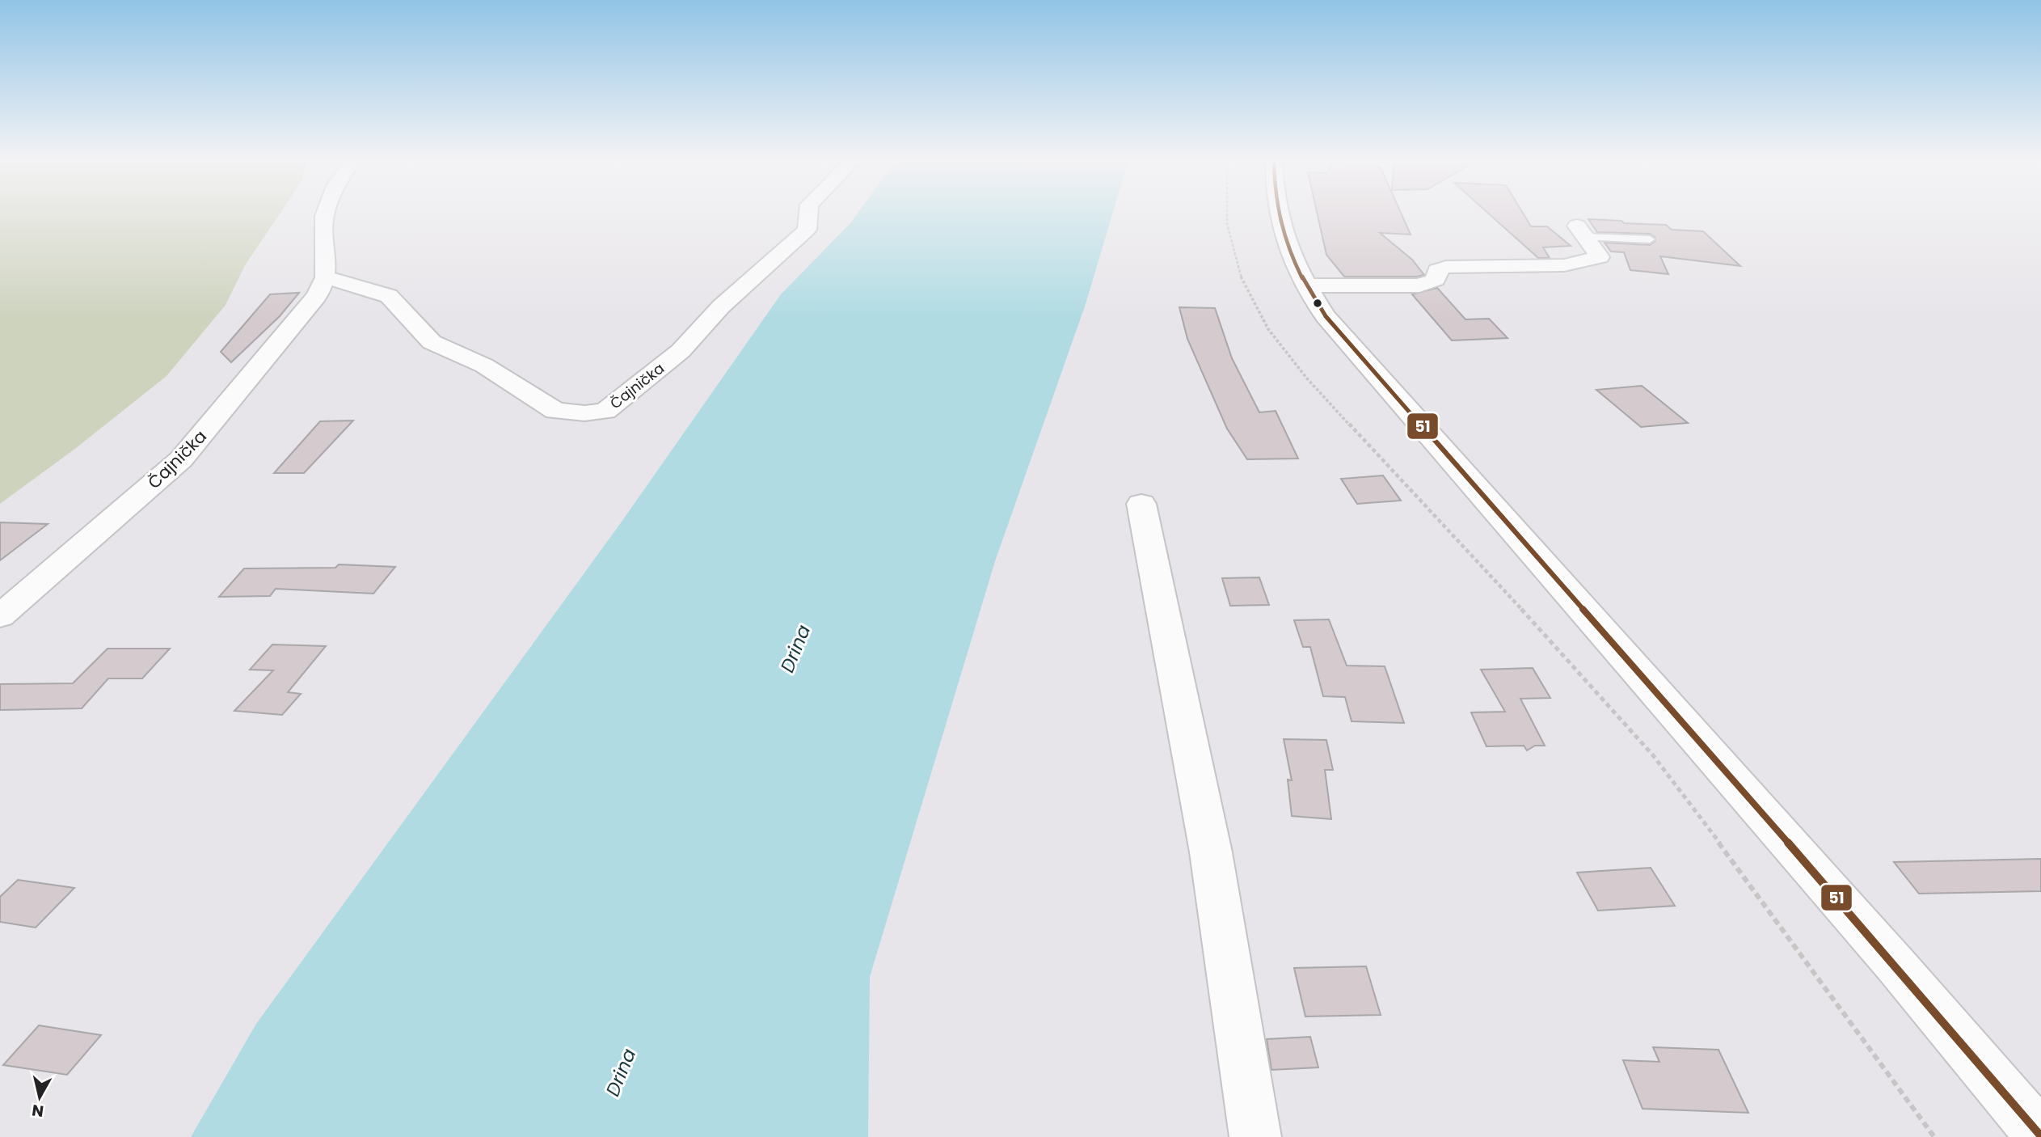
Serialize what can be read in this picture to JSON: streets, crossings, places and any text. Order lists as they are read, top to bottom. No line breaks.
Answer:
{"streets":{"main road":["Čajnička"]},"water":["Drina"],"lines":["transit line 51"],"north":"bottom"}
